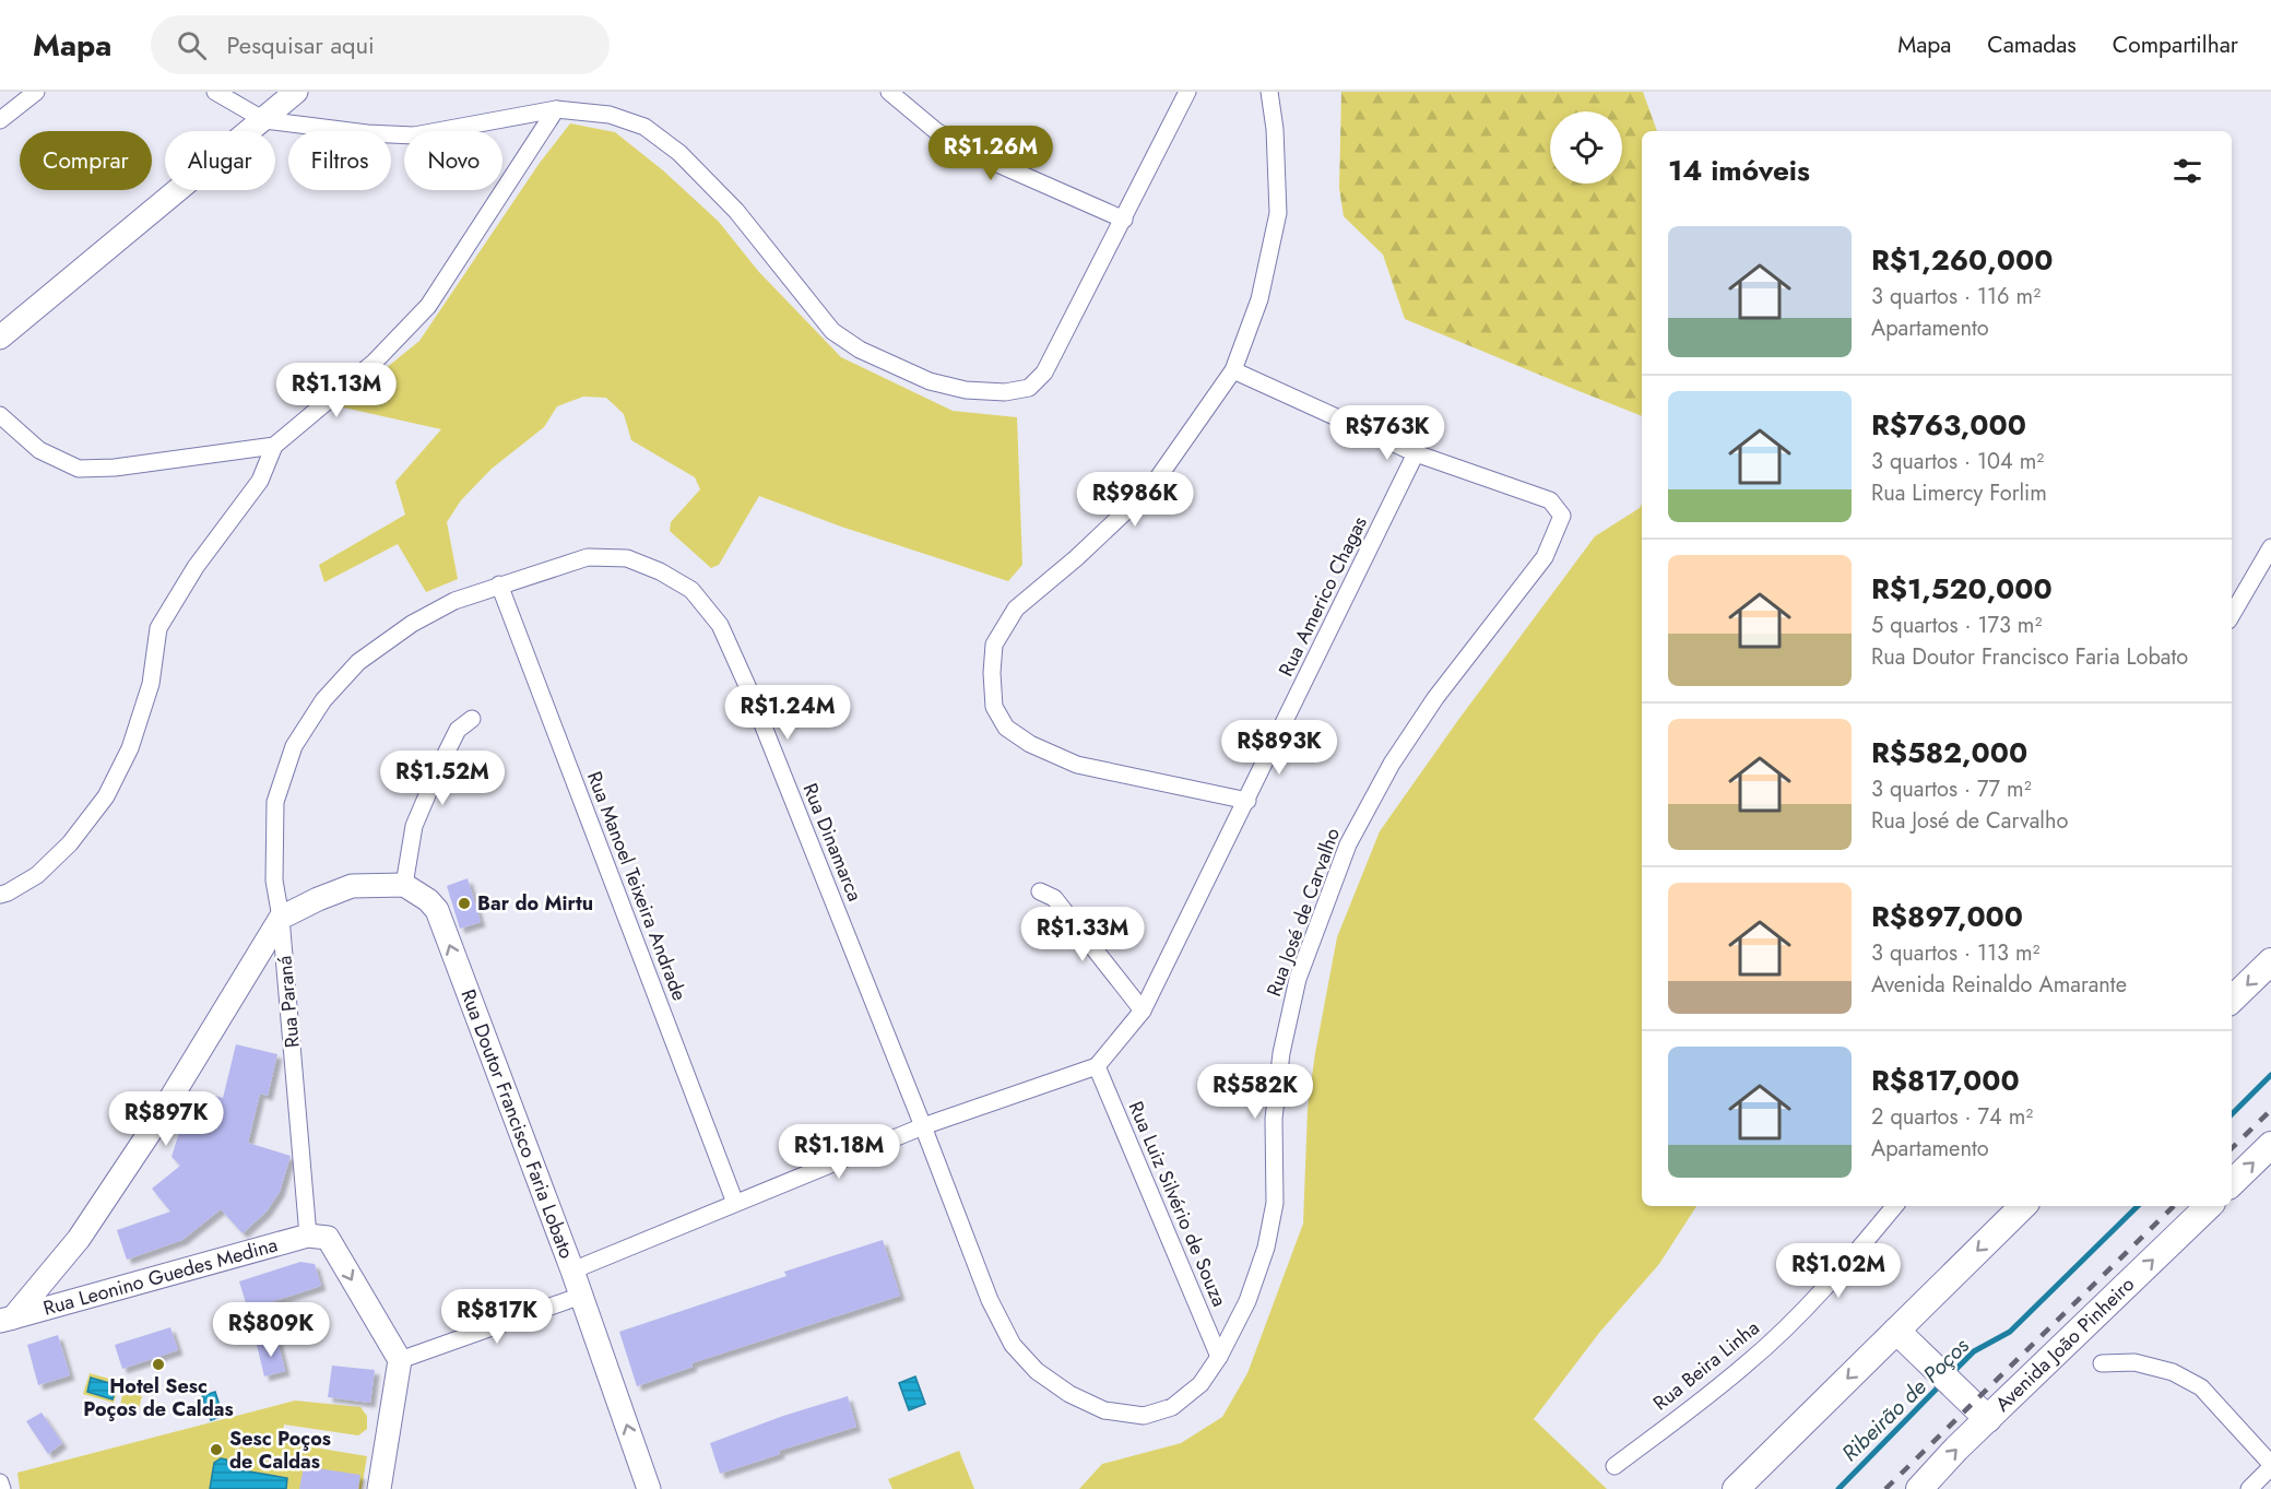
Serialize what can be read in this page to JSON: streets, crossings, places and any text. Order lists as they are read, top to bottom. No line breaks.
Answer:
{"streets":{"main road":["Avenida João Pinheiro"],"street":["Rua Americo Chagas","Rua Dinamarca","Rua Manoel Teixeira Andrade","Rua José de Carvalho","Rua Paraná","Rua Doutor Francisco Faria Lobato","Rua Luiz Silvério de Souza","Rua Leonino Guedes Medina","Rua Beira Linha"]},"crossings":[["Rua Americo Chagas","Rua José de Carvalho"],["Rua Americo Chagas","Rua Luiz Silvério de Souza"],["Rua Dinamarca","Rua Manoel Teixeira Andrade"],["Rua Dinamarca","Rua José de Carvalho"],["Rua Dinamarca","Rua Paraná"],["Rua Manoel Teixeira Andrade","Rua Paraná"],["Rua José de Carvalho","Rua Luiz Silvério de Souza"],["Rua Paraná","Rua Leonino Guedes Medina"]],"one_way":["Rua Doutor Francisco Faria Lobato"],"water":["Ribeirão de Poços"],"places":["Bar do Mirtu","Hotel Sesc Poços de Caldas","Sesc Poços de Caldas"],"page":{"header":"Mapa","search":"Pesquisar aqui","nav":["Mapa","Camadas","Compartilhar"],"price":["R$1.26M","R$1.13M","R$763K","R$986K","R$1.24M","R$893K","R$1.52M","R$1.33M","R$582K","R$897K","R$1.18M","R$1.02M","R$817K","R$809K"],"chip":["Comprar","Alugar","Filtros","Novo"],"heading":"14 imóveis","list":[{"name":"R$1,260,000","note":"3 quartos · 116 m² · Apartamento"},{"name":"R$763,000","note":"3 quartos · 104 m² · Rua Limercy Forlim"},{"name":"R$1,520,000","note":"5 quartos · 173 m² · Rua Doutor Francisco Faria Lobato"},{"name":"R$582,000","note":"3 quartos · 77 m² · Rua José de Carvalho"},{"name":"R$897,000","note":"3 quartos · 113 m² · Avenida Reinaldo Amarante"},{"name":"R$817,000","note":"2 quartos · 74 m² · Apartamento"}]}}
